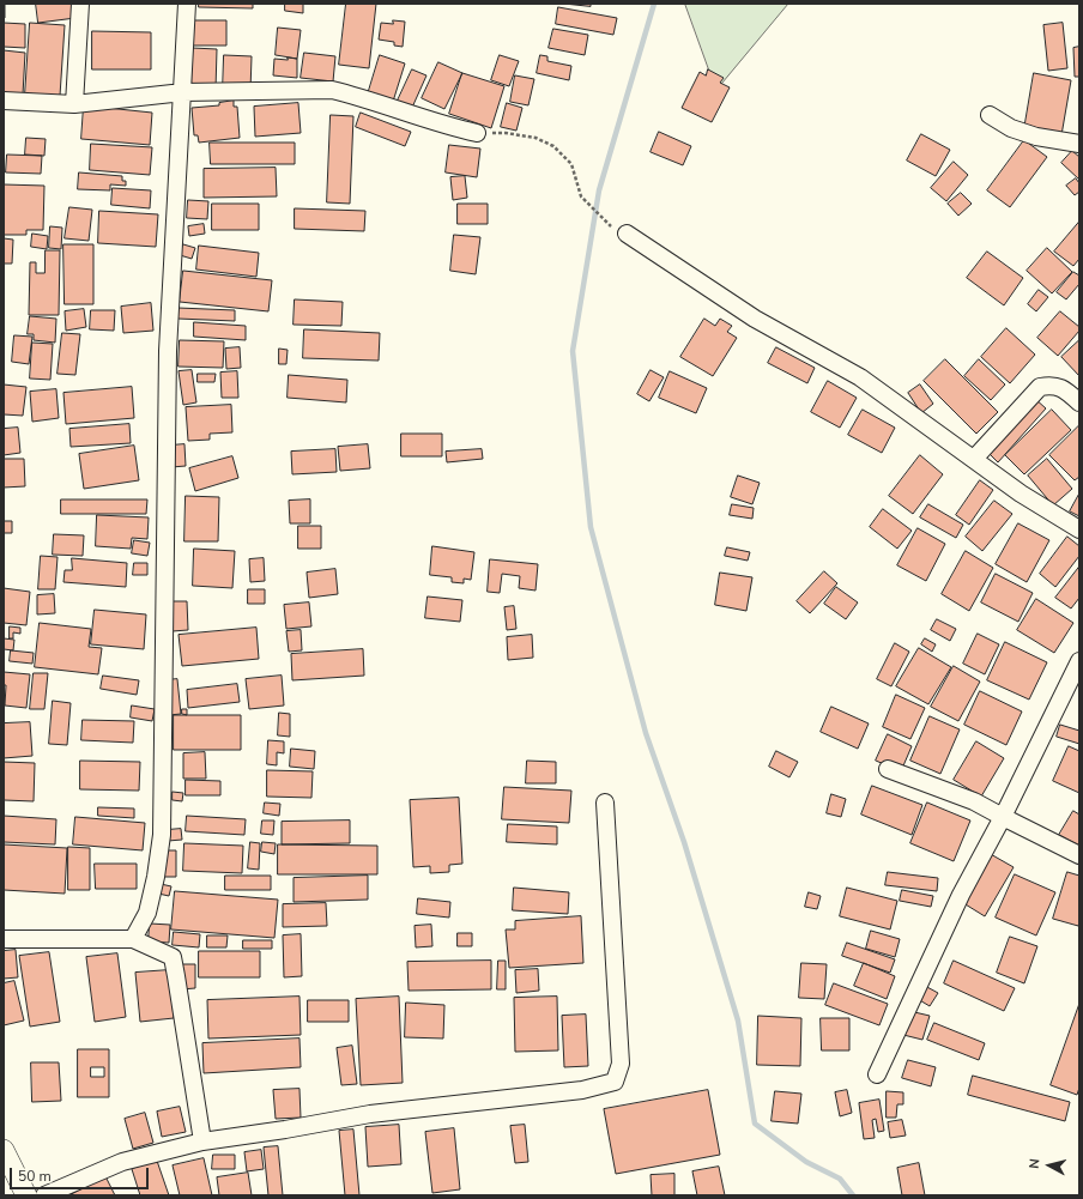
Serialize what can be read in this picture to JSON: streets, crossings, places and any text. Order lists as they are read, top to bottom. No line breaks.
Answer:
{"scale_bar":"50 m","north":"left"}
